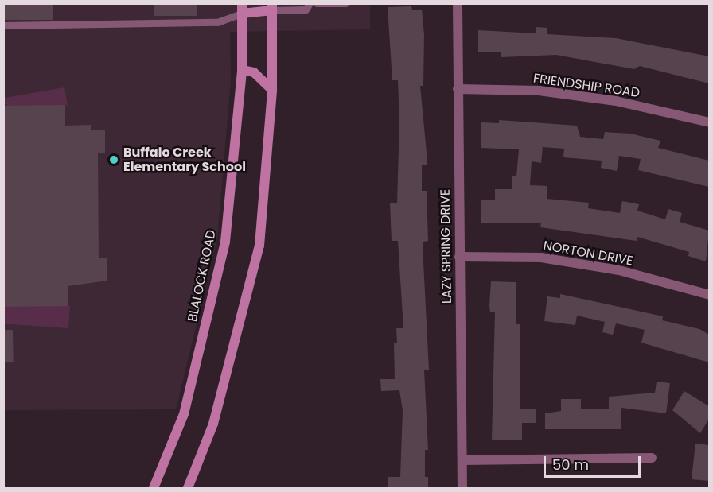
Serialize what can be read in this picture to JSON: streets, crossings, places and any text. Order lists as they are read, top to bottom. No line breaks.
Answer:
{"streets":{"main road":["BLALOCK ROAD"],"street":["FRIENDSHIP ROAD","LAZY SPRING DRIVE","NORTON DRIVE"]},"crossings":[["FRIENDSHIP ROAD","LAZY SPRING DRIVE"],["LAZY SPRING DRIVE","NORTON DRIVE"]],"places":["Buffalo Creek Elementary School"],"scale_bar":"50 m"}
